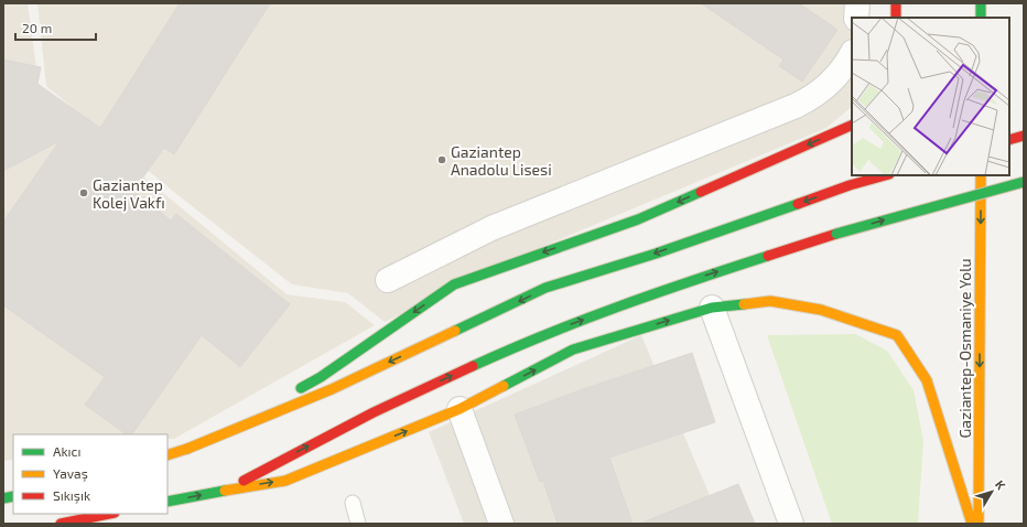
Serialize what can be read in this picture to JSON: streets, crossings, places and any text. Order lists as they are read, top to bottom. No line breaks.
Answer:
{"streets":{"main road":["Gaziantep-Osmaniye Yolu"]},"one_way":["Gaziantep-Osmaniye Yolu"],"places":["Gaziantep Anadolu Lisesi","Gaziantep Kolej Vakfı"],"legend":["Akıcı","Yavaş","Sıkışık"],"scale_bar":"20 m","north":"top right"}
